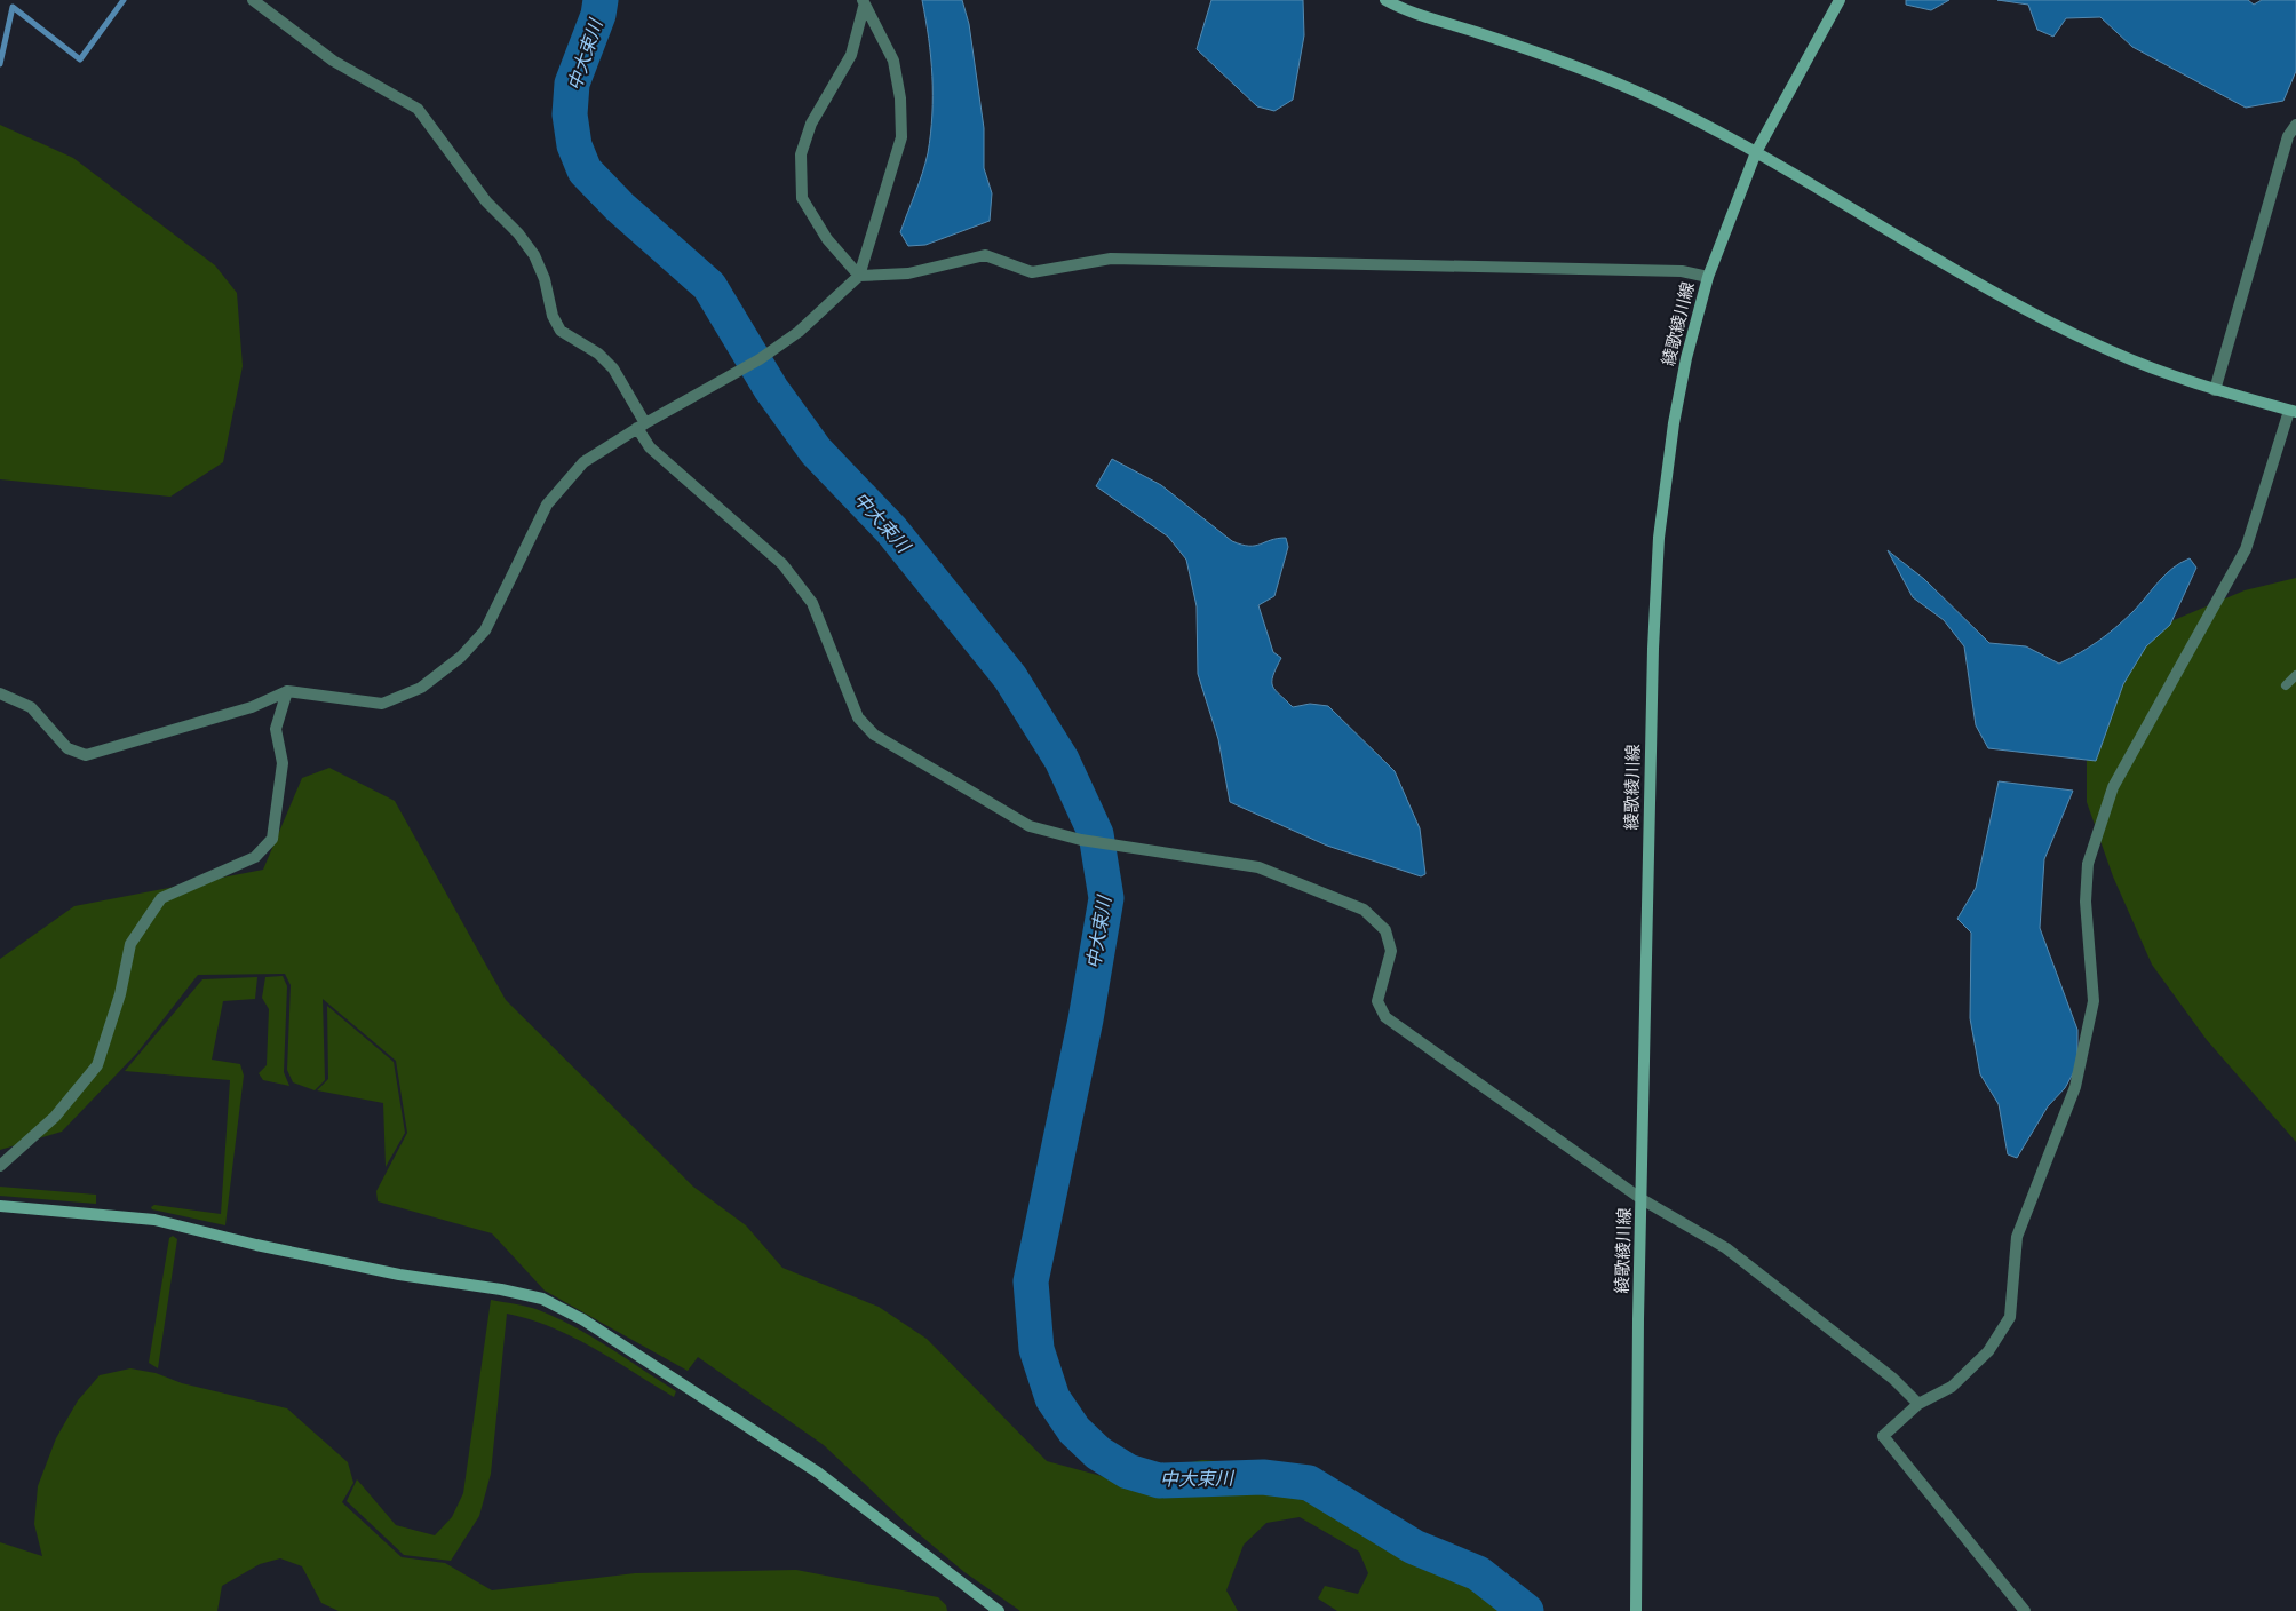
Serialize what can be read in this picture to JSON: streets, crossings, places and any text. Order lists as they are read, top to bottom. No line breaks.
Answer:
{"streets":{"street":["綾歌綾川線"]},"water":["中大束川"]}
